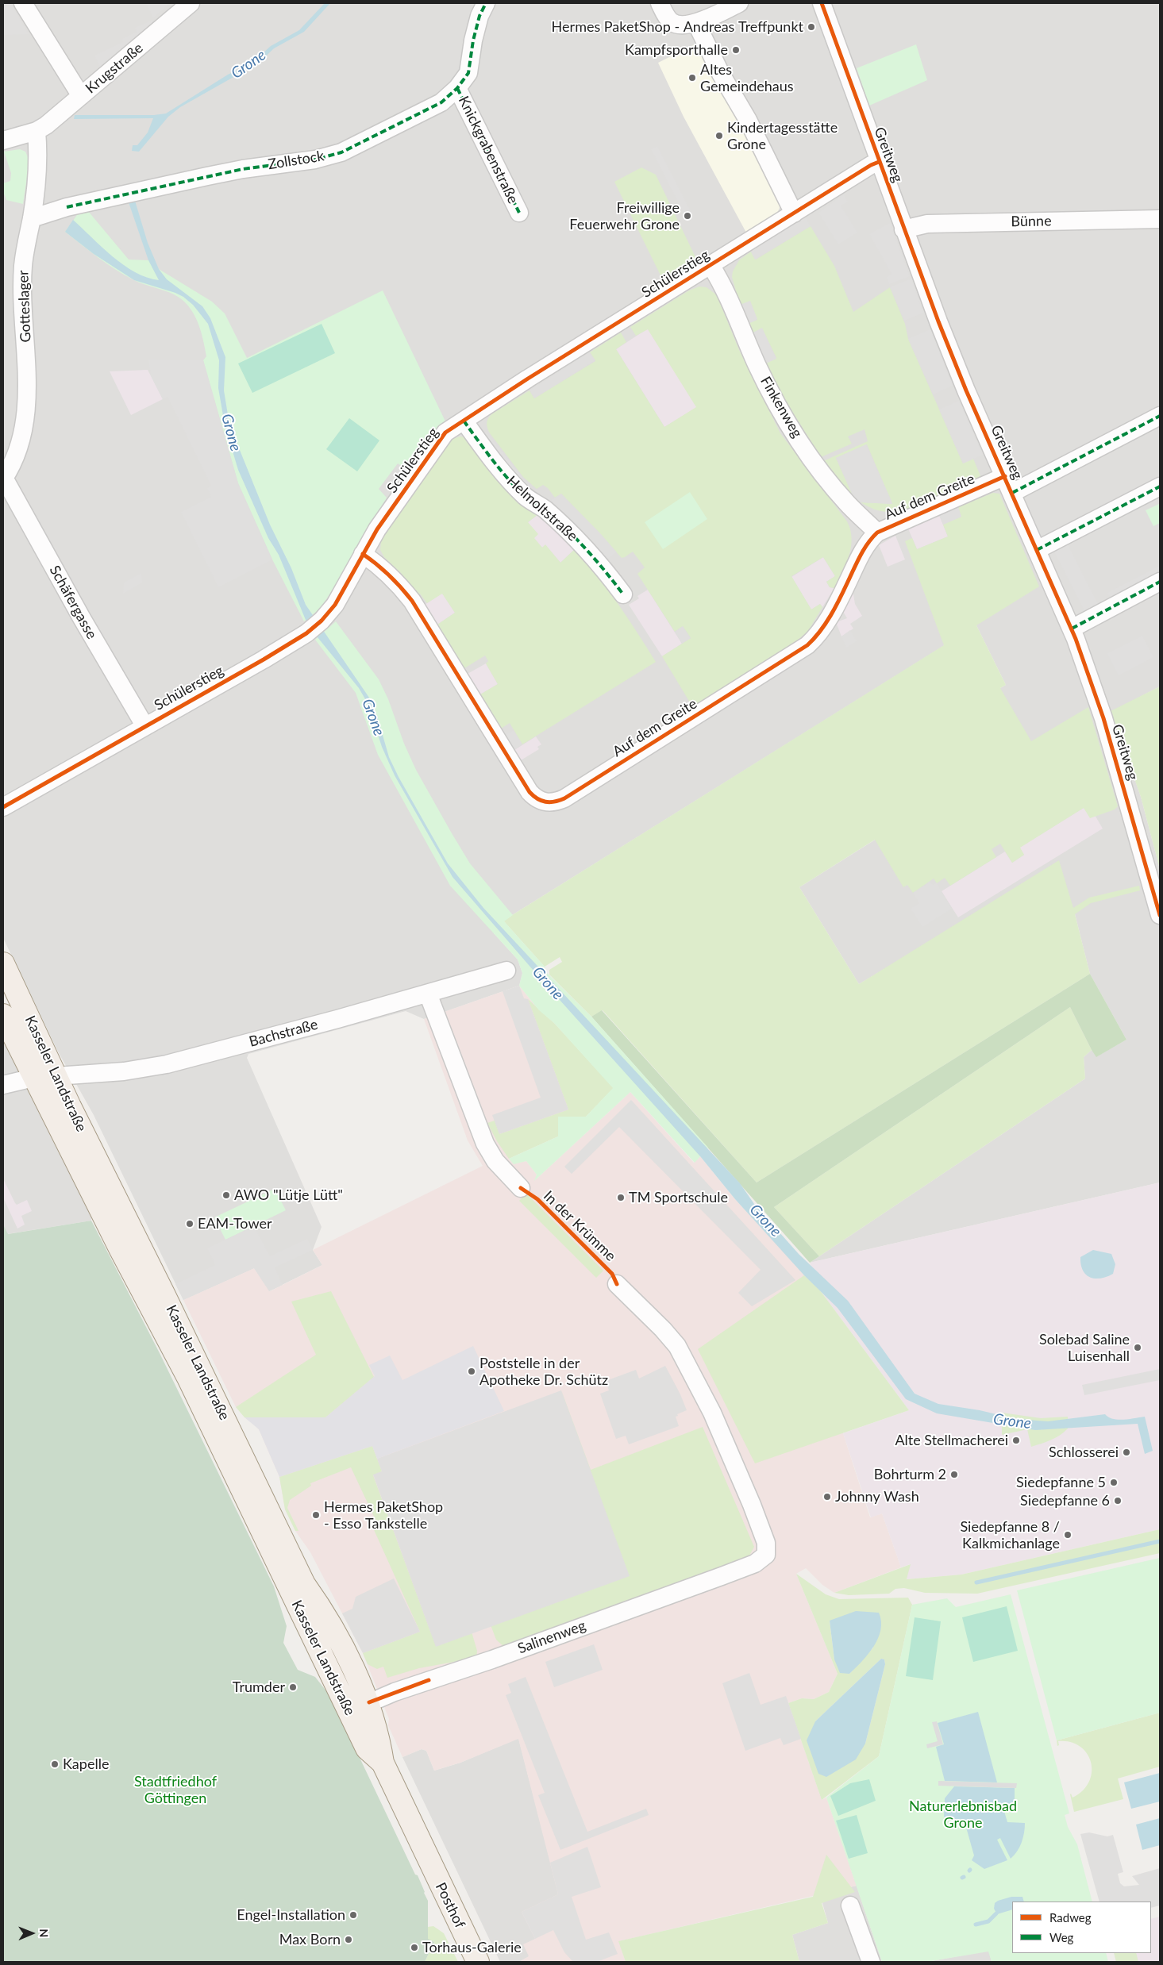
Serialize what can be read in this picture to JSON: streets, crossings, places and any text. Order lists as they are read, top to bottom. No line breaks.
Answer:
{"streets":{"main road":["Kasseler Landstraße","Posthof"],"street":["Krugstraße","Knickgrabenstraße","Greitweg","Zollstock","Bünne","Schülerstieg","Gotteslager","Finkenweg","Auf dem Greite","Helmoltstraße","Schäfergasse","Bachstraße","Salinenweg"],"cycle path":["In der Krümme"]},"crossings":[["Krugstraße","Gotteslager"],["Knickgrabenstraße","Zollstock"],["Greitweg","Bünne"],["Greitweg","Schülerstieg"],["Greitweg","Auf dem Greite"],["Zollstock","Gotteslager"],["Schülerstieg","Finkenweg"],["Schülerstieg","Auf dem Greite"],["Schülerstieg","Helmoltstraße"],["Schülerstieg","Schäfergasse"],["Gotteslager","Schäfergasse"],["Finkenweg","Auf dem Greite"],["Bachstraße","Kasseler Landstraße"],["Kasseler Landstraße","Salinenweg"],["Kasseler Landstraße","Posthof"]],"water":["Grone"],"parks":["Stadtfriedhof Göttingen","Naturerlebnisbad Grone"],"places":["Hermes PaketShop - Andreas Treffpunkt","Kampfsporthalle","Altes Gemeindehaus","Kindertagesstätte Grone","Freiwillige Feuerwehr Grone","AWO \"Lütje Lütt\"","TM Sportschule","EAM-Tower","Solebad Saline Luisenhall","Poststelle in der Apotheke Dr. Schütz","Alte Stellmacherei","Schlosserei","Bohrturm 2","Siedepfanne 5","Johnny Wash","Siedepfanne 6","Hermes PaketShop - Esso Tankstelle","Siedepfanne 8 / Kalkmichanlage","Trumder","Kapelle","Engel-Installation","Max Born","Torhaus-Galerie"],"legend":["Radweg","Weg"],"north":"right"}
